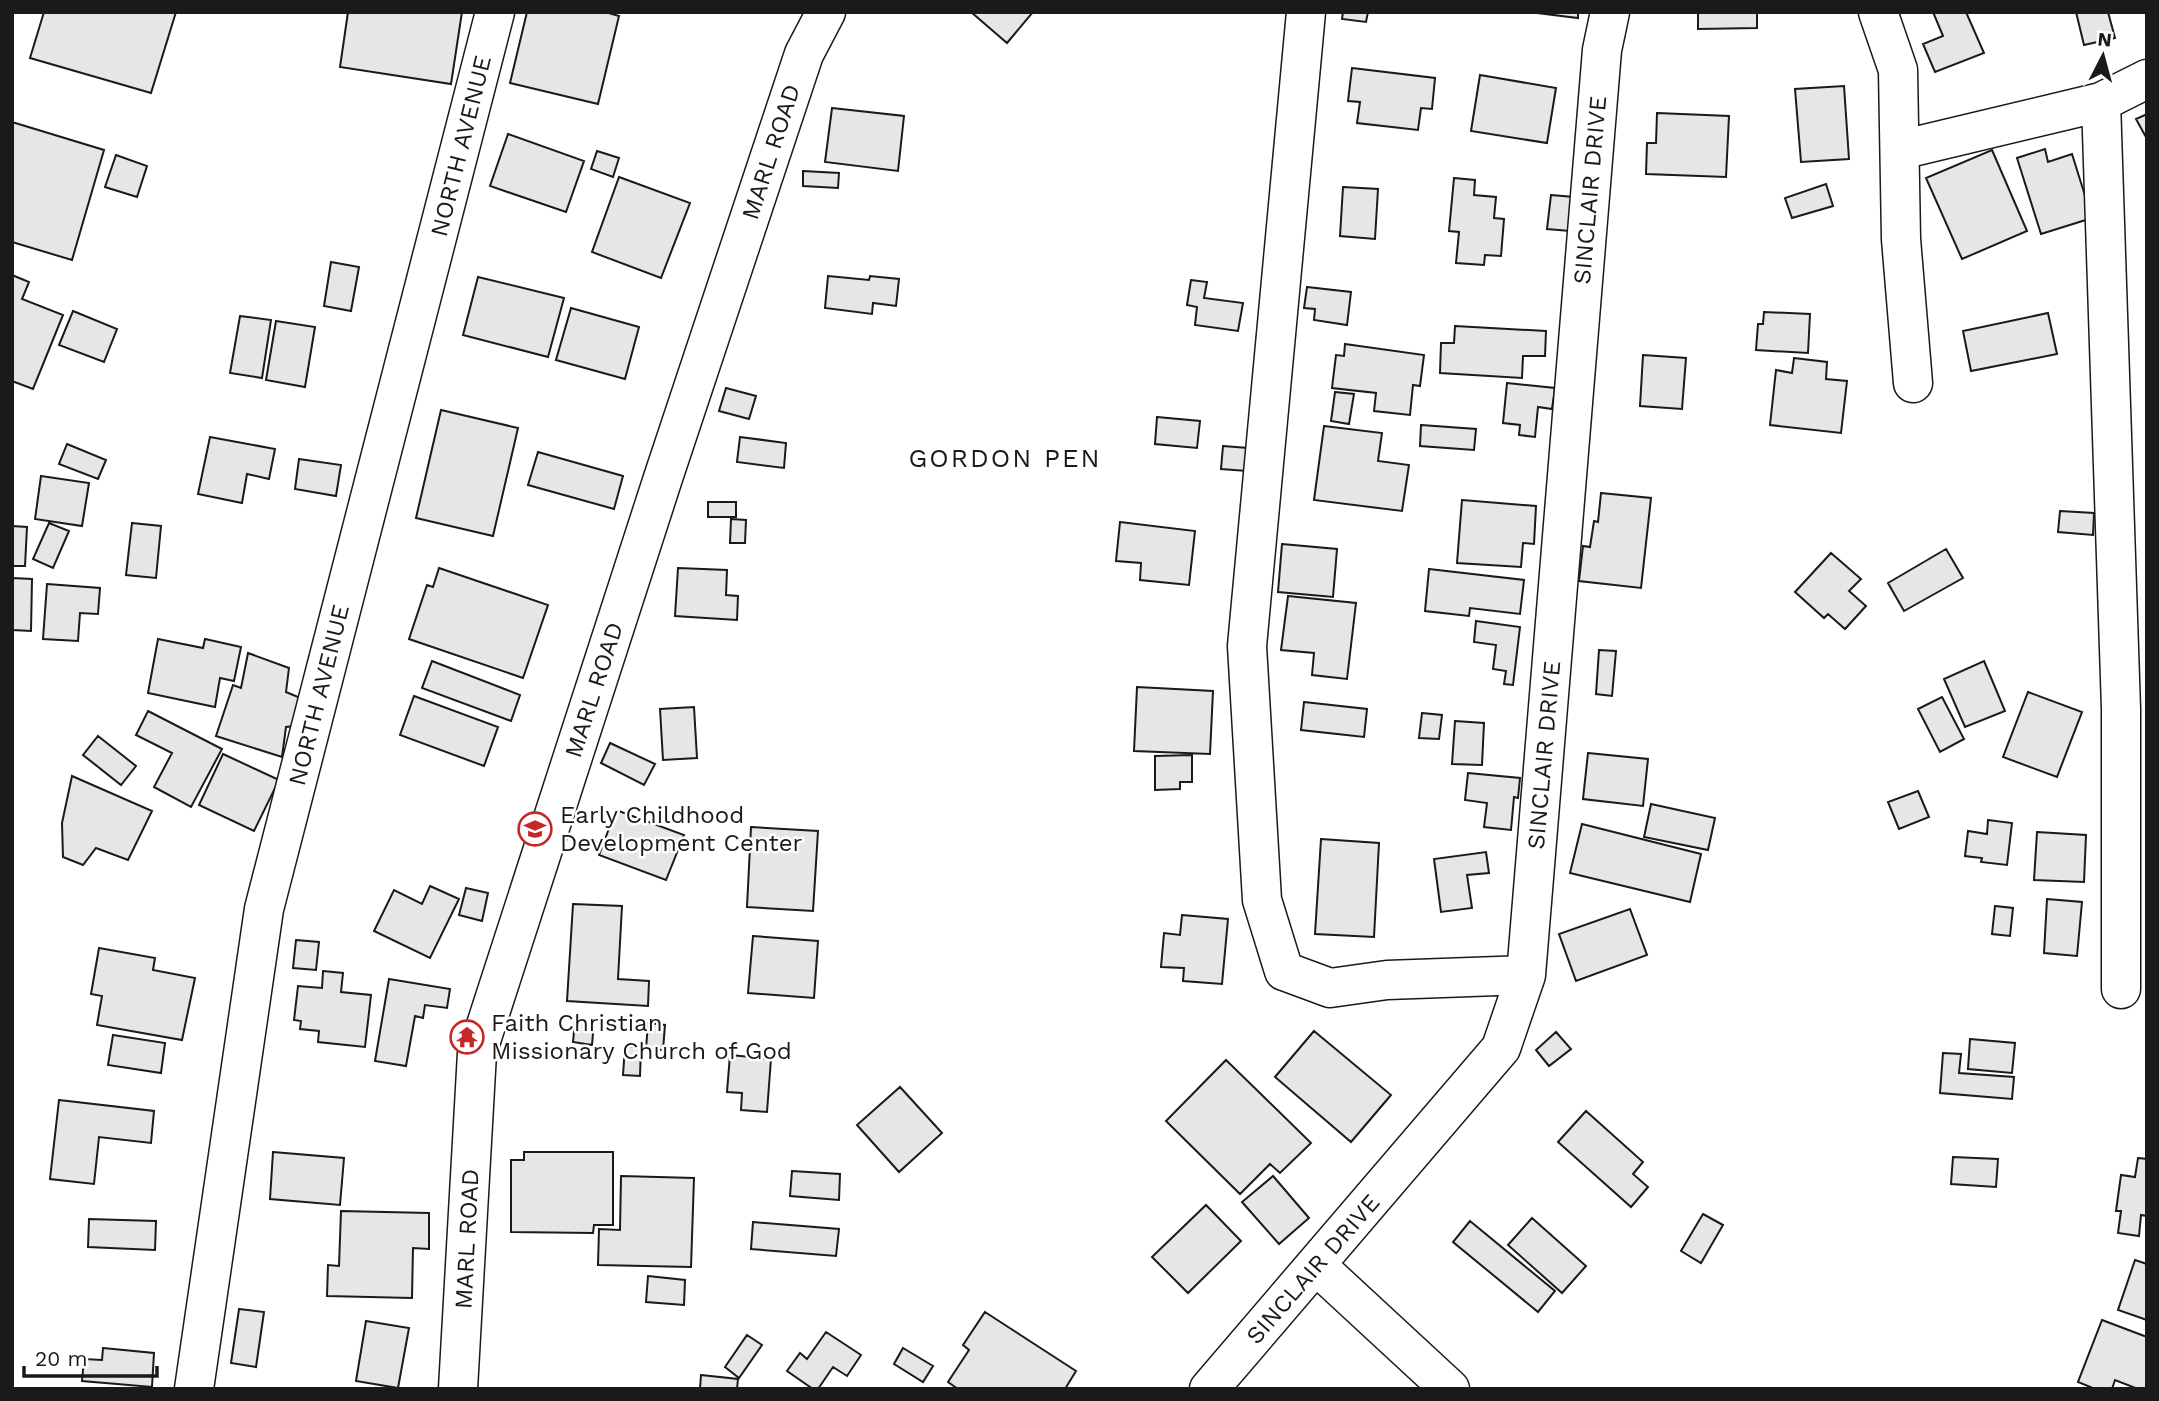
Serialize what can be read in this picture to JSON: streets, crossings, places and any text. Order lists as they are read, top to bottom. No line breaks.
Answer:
{"streets":{"street":["NORTH AVENUE","MARL ROAD","SINCLAIR DRIVE"]},"districts":["GORDON PEN"],"places":{"school or university":["Early Childhood Development Center"],"temple":["Faith Christian Missionary Church of God"]},"scale_bar":"20 m","north":"top"}
